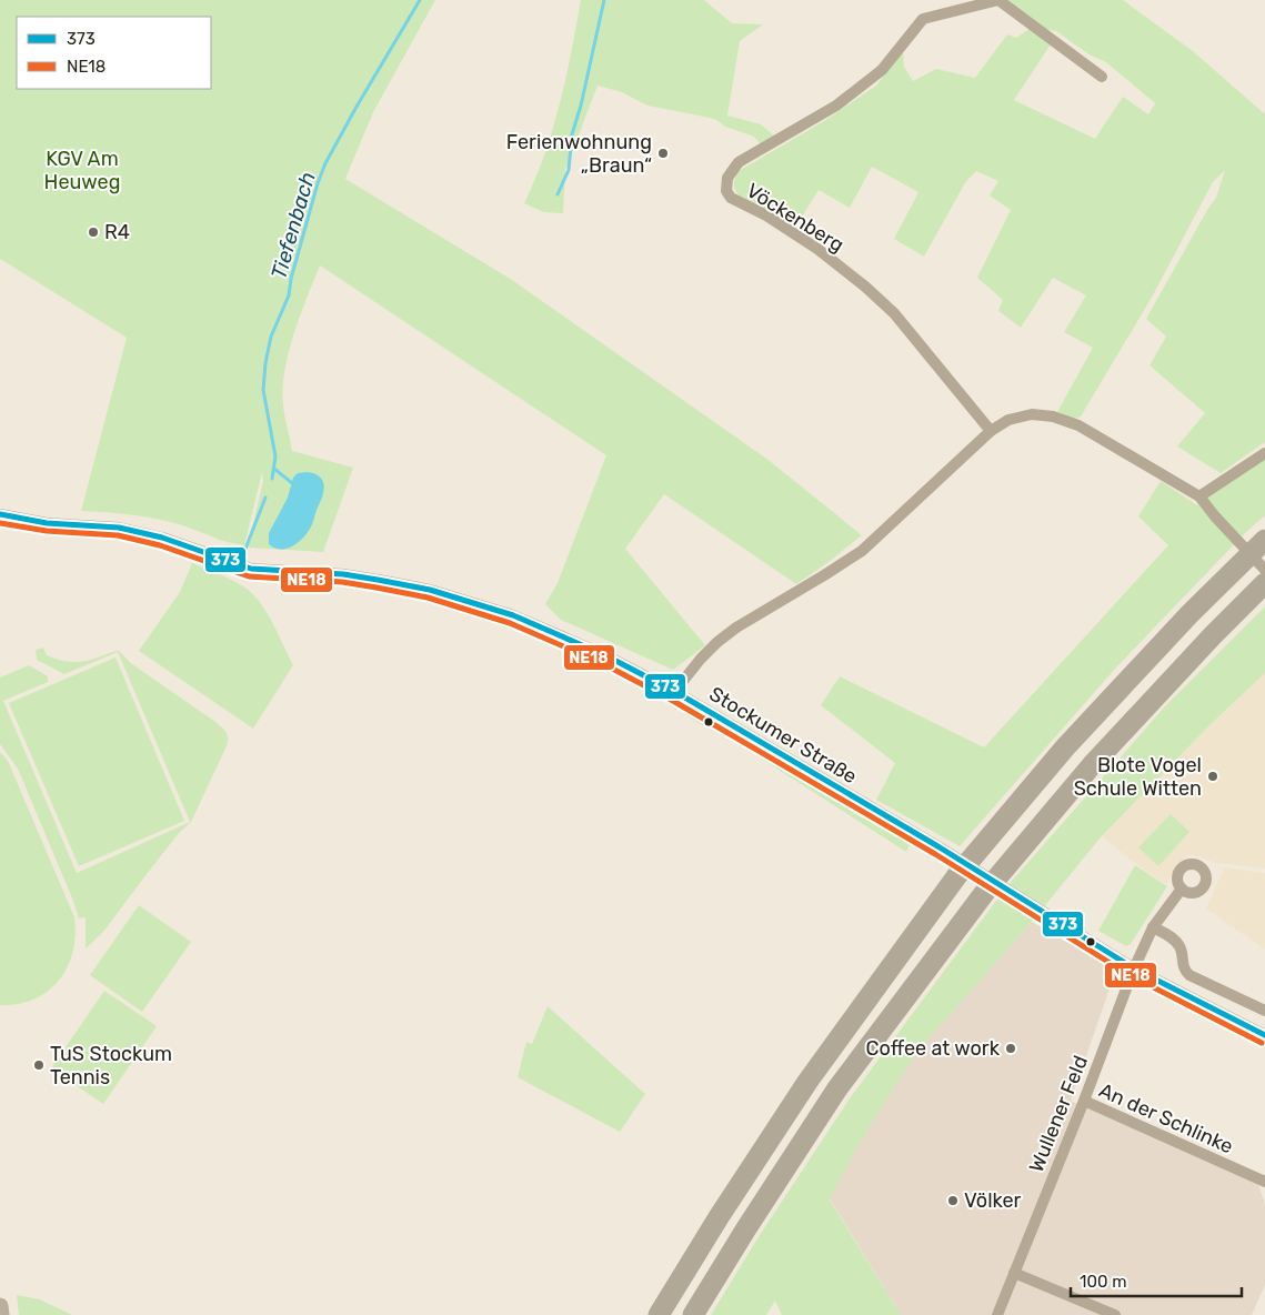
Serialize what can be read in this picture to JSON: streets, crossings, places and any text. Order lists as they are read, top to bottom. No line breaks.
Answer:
{"streets":{"street":["Vöckenberg","Stockumer Straße","Wullener Feld","An der Schlinke"]},"crossings":[["Stockumer Straße","Wullener Feld"],["Wullener Feld","An der Schlinke"]],"water":["Tiefenbach"],"parks":["KGV Am Heuweg"],"places":["Ferienwohnung „Braun“","R4","Blote Vogel Schule Witten","Coffee at work","TuS Stockum Tennis","Völker"],"lines":["transit line 373","transit line NE18"],"legend":["373","NE18"],"scale_bar":"100 m"}
